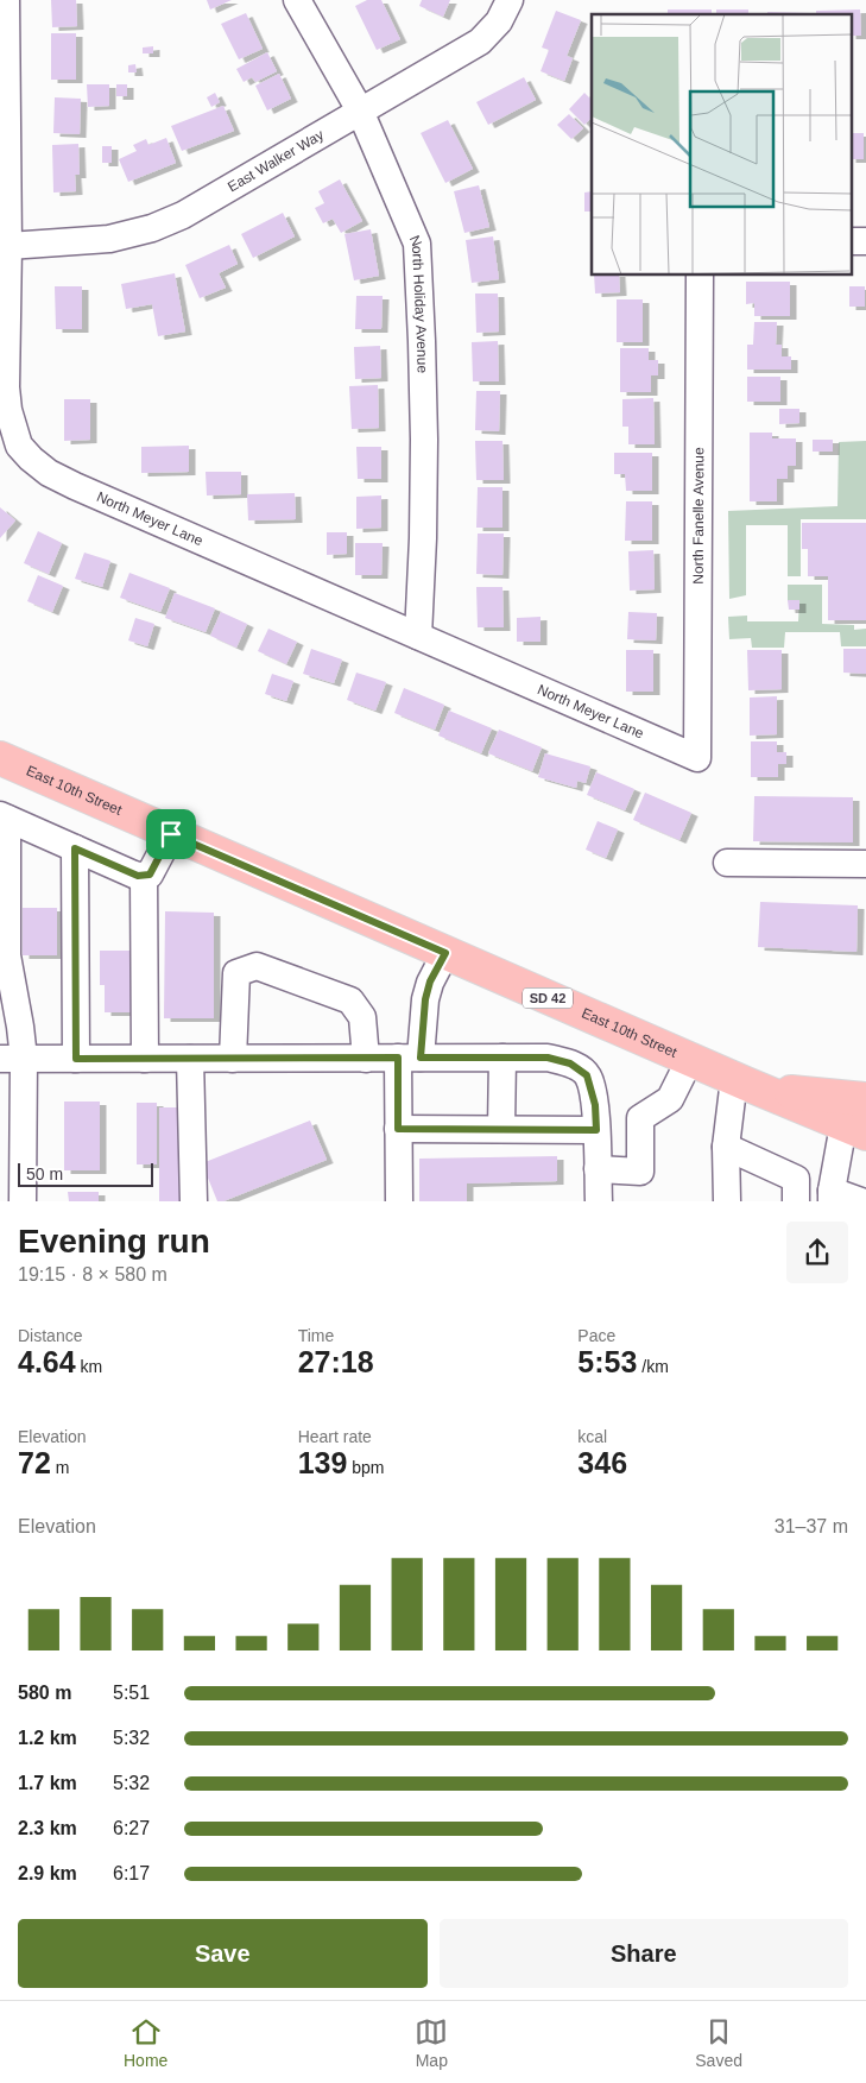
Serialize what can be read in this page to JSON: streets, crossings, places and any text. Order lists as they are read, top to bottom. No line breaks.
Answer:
{"streets":{"main road":["East 10th Street","SD 42"],"street":["East Walker Way","North Holiday Avenue","North Fanelle Avenue","North Meyer Lane"]},"crossings":[["East Walker Way","North Holiday Avenue"],["East Walker Way","North Meyer Lane"],["North Holiday Avenue","North Meyer Lane"],["North Fanelle Avenue","North Meyer Lane"]],"scale_bar":"50 m","page":{"scale":"50 m","heading":["Evening run","19:15 · 8 × 580 m"],"stats":[["Distance","4.64 km"],["Time","27:18"],["Pace","5:53 /km"],["Elevation","72 m"],["Heart rate","139 bpm"],["kcal","346"]],"chart":["Elevation","31–37 m"],"list":[{"name":"580 m","note":"5:51"},{"name":"1.2 km","note":"5:32"},{"name":"1.7 km","note":"5:32"},{"name":"2.3 km","note":"6:27"},{"name":"2.9 km","note":"6:17"}],"buttons":["Save","Share"],"tabs":["Home","Map","Saved"]}}
